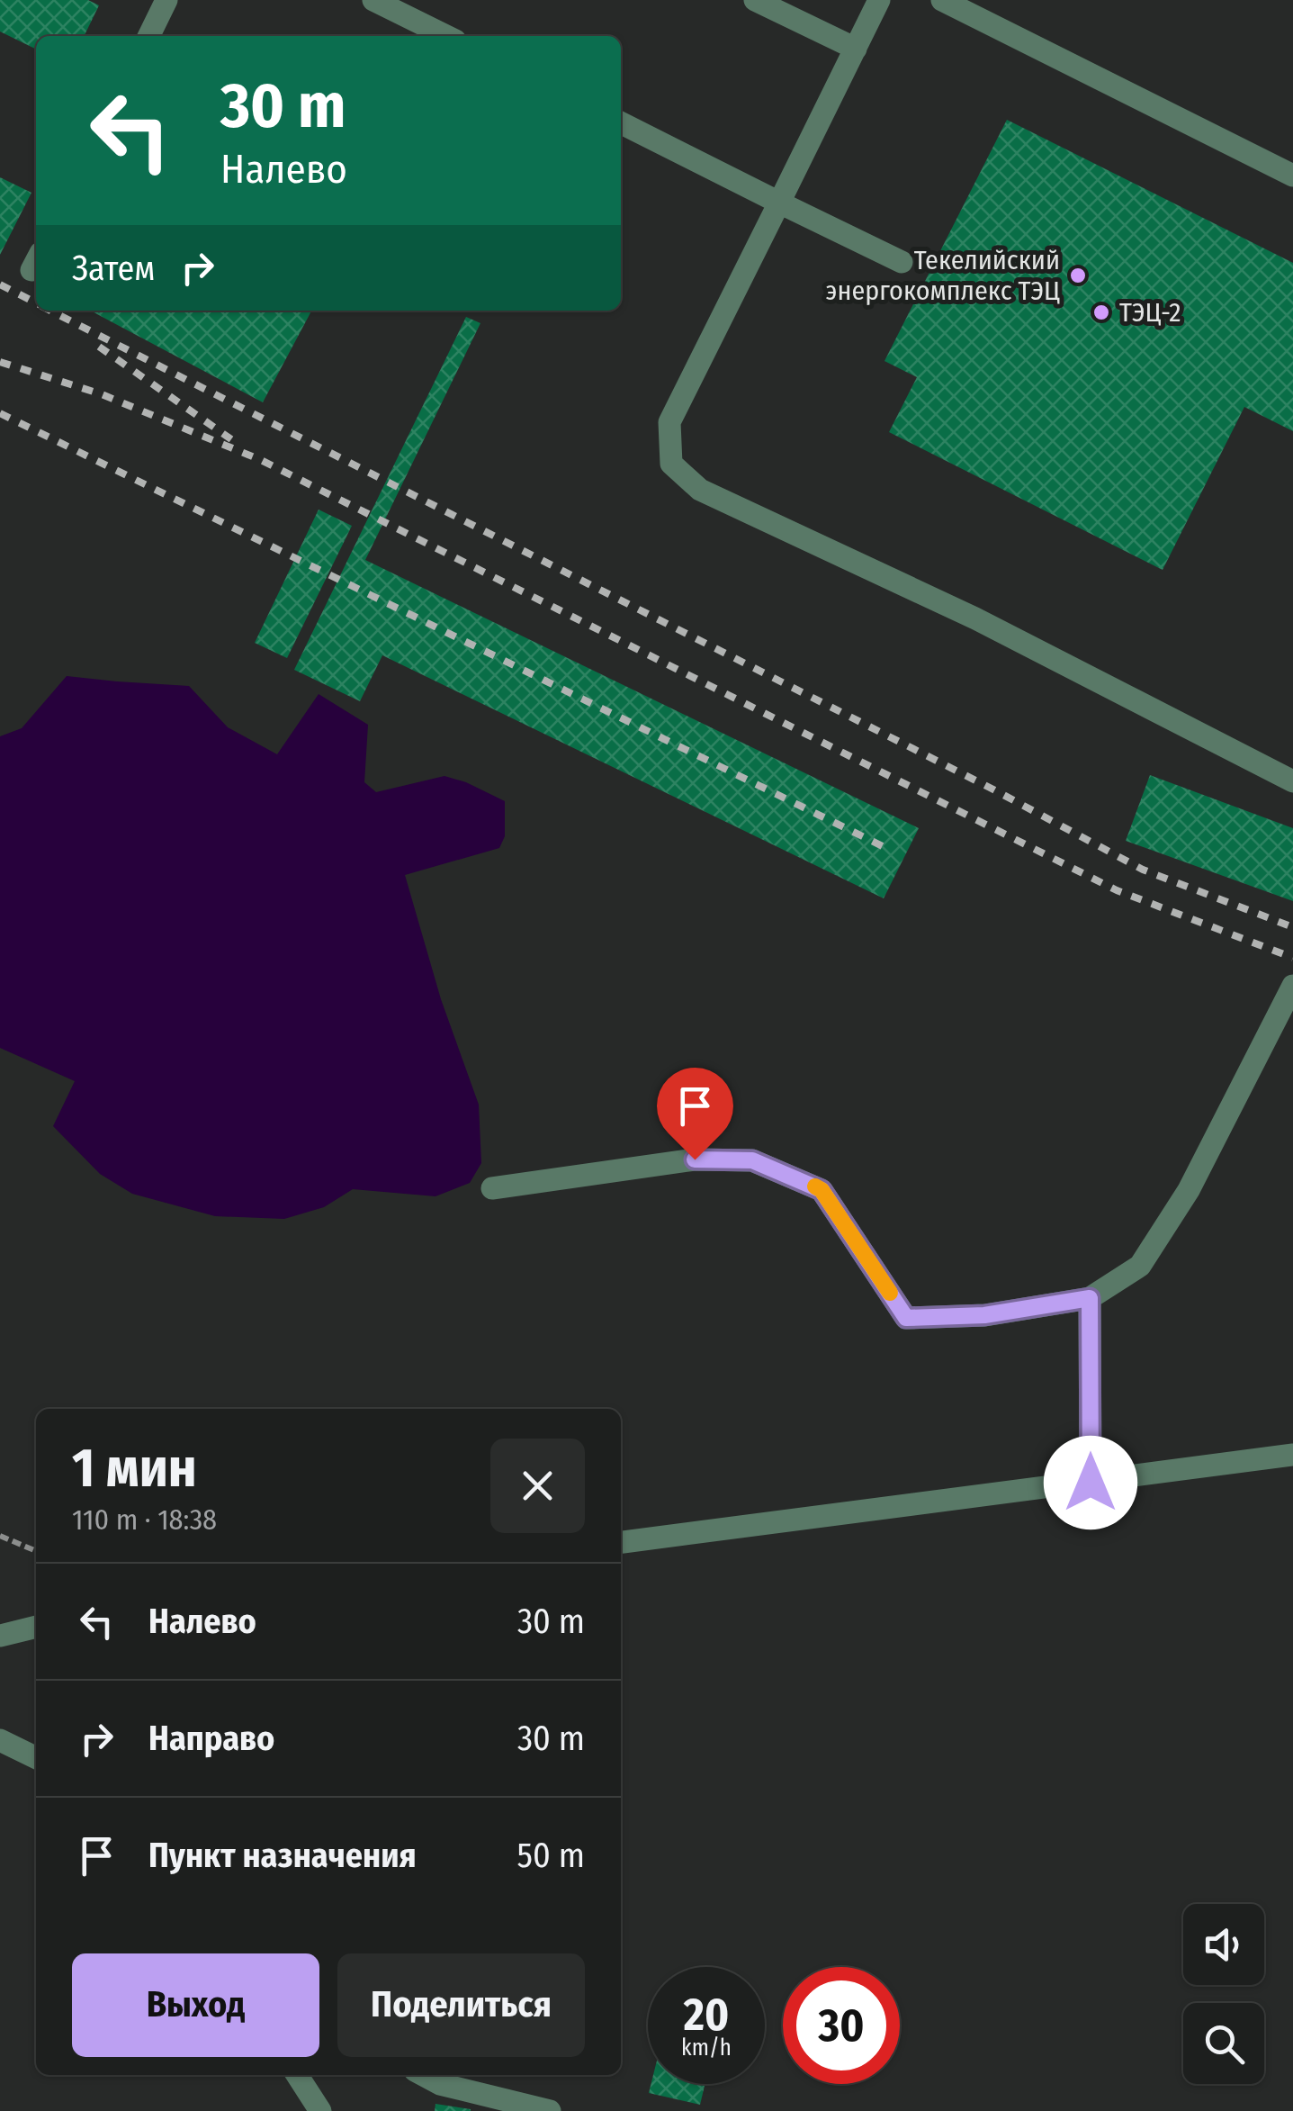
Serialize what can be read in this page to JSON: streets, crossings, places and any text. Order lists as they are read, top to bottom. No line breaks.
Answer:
{"places":["Текелийский энергокомплекс ТЭЦ","ТЭЦ-2"],"page":{"turn":["30 m","Налево"],"then":"Затем","heading":["1 мин","110 m · 18:38"],"list":[{"name":"Налево","value":"30 m"},{"name":"Направо","value":"30 m"},{"name":"Пункт назначения","value":"50 m"}],"buttons":["Выход","Поделиться"],"speed":"20 km/h","limit":"30"}}
